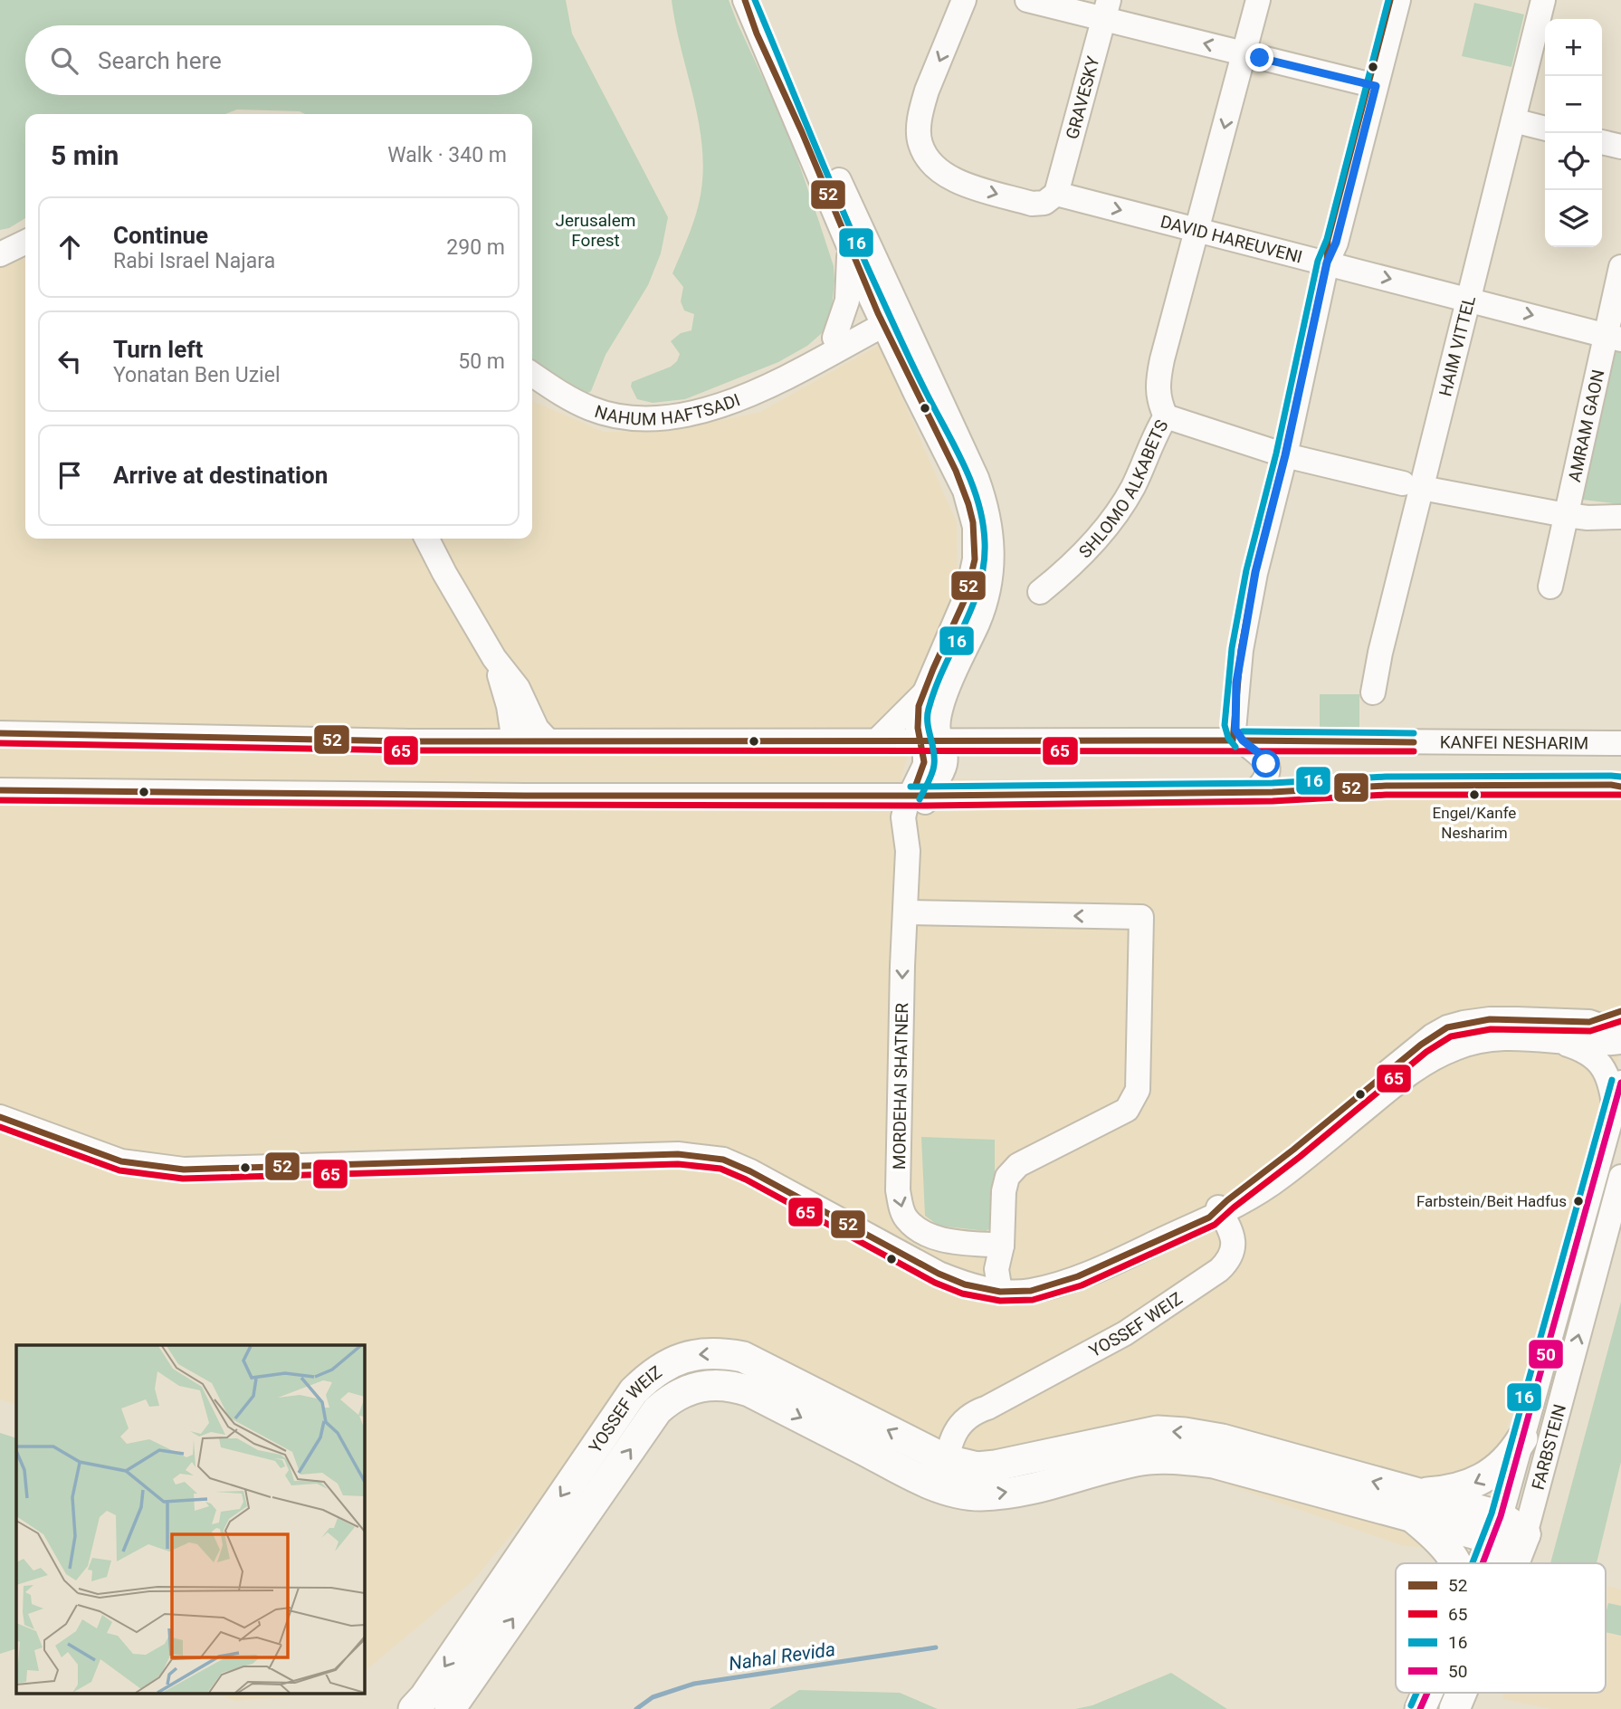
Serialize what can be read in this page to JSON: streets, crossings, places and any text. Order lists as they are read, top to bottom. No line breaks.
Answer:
{"streets":{"main road":["YOSSEF WEIZ","FARBSTEIN"],"street":["GRAVESKY","DAVID HAREUVENI","HAIM VITTEL","NAHUM HAFTSADI","AMRAM GAON","SHLOMO ALKABETS","KANFEI NESHARIM","MORDEHAI SHATNER"]},"crossings":[["GRAVESKY","DAVID HAREUVENI"],["DAVID HAREUVENI","HAIM VITTEL"],["DAVID HAREUVENI","AMRAM GAON"],["DAVID HAREUVENI","SHLOMO ALKABETS"],["KANFEI NESHARIM","MORDEHAI SHATNER"]],"one_way":["MORDEHAI SHATNER"],"water":["Nahal Revida"],"parks":["Jerusalem Forest"],"places":["Engel/Kanfe Nesharim","Farbstein/Beit Hadfus"],"lines":["transit line 52","transit line 16","transit line 65","transit line 50"],"legend":["52","65","16","50"],"page":{"map_buttons":["+","−"],"search":"Search here","heading":["5 min","Walk · 340 m"],"list":[["Continue","Rabi Israel Najara","290 m"],["Turn left","Yonatan Ben Uziel","50 m"],"Arrive at destination"]}}
